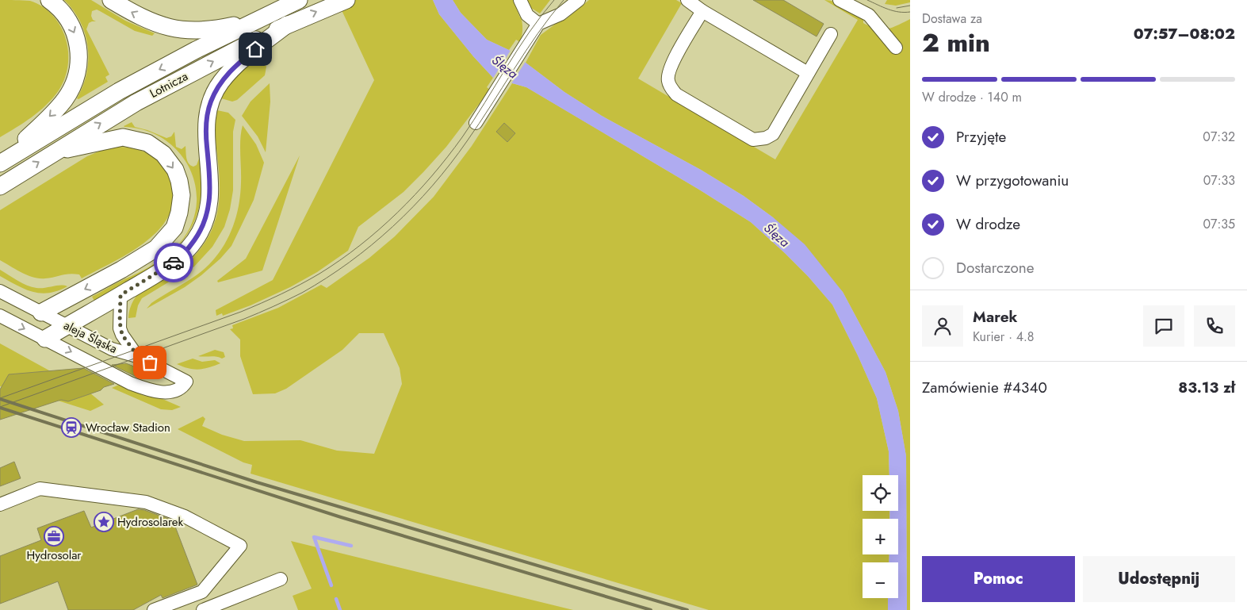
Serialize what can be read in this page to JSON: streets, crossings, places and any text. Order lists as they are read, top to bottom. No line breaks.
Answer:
{"streets":{"main road":["Lotnicza"],"street":["aleja Śląska"]},"water":["Ślęza"],"places":{"station":["Wrocław Stadion"],"place":["Hydrosolarek"],"office":["Hydrosolar"]},"page":{"heading":["2 min","Dostawa za","07:57–08:02"],"panel":["Marek","Kurier · 4.8","Zamówienie #4340","83.13 zł"],"bar":"W drodze · 140 m","list":[["Przyjęte","07:32"],["W przygotowaniu","07:33"],["W drodze","07:35"],"Dostarczone"],"map_buttons":["+","−"],"buttons":["Pomoc","Udostępnij"]}}
